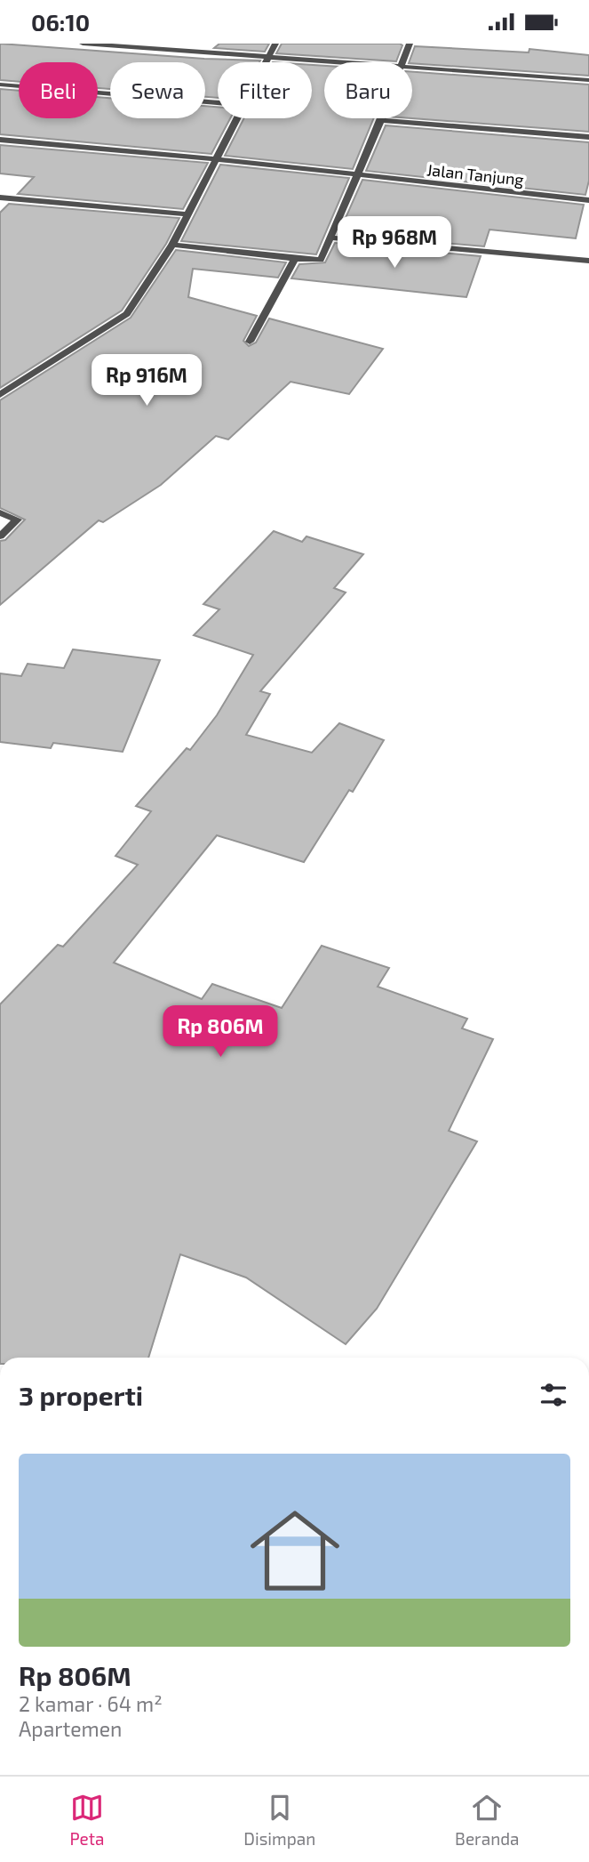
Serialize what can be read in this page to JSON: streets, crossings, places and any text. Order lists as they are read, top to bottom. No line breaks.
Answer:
{"streets":{"street":["Jalan Tanjung"]},"page":{"status":"06:10","chip":["Beli","Sewa","Filter","Baru"],"price":["Rp 968M","Rp 916M","Rp 806M"],"heading":"3 properti","list":[{"name":"Rp 806M","note":"2 kamar · 64 m² · Apartemen"}],"tabs":["Peta","Disimpan","Beranda"]}}
